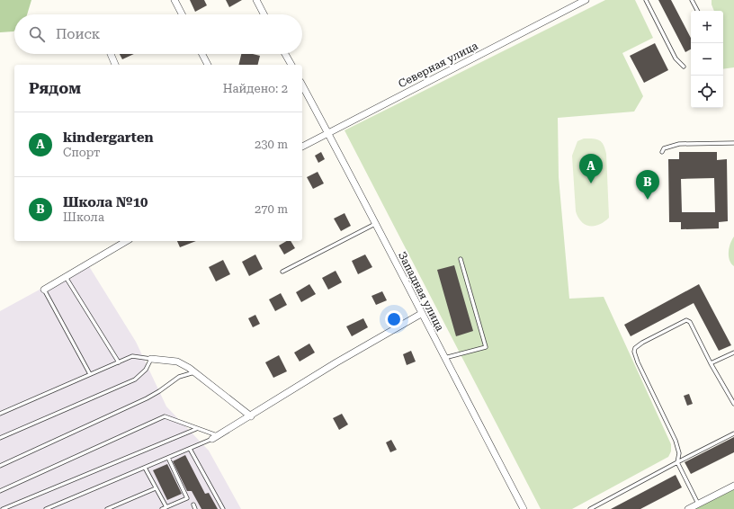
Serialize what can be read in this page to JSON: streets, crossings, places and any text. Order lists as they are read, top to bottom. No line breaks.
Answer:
{"streets":{"street":["Северная улица","Западная улица"]},"crossings":[["Северная улица","Западная улица"]],"page":{"map_buttons":["+","−"],"search":"Поиск","heading":["Рядом","Найдено: 2"],"list":[{"mark":"A","name":"kindergarten","note":"Спорт","value":"230 m"},{"mark":"B","name":"Школа №10","note":"Школа","value":"270 m"}],"pins":["A","B"]}}
